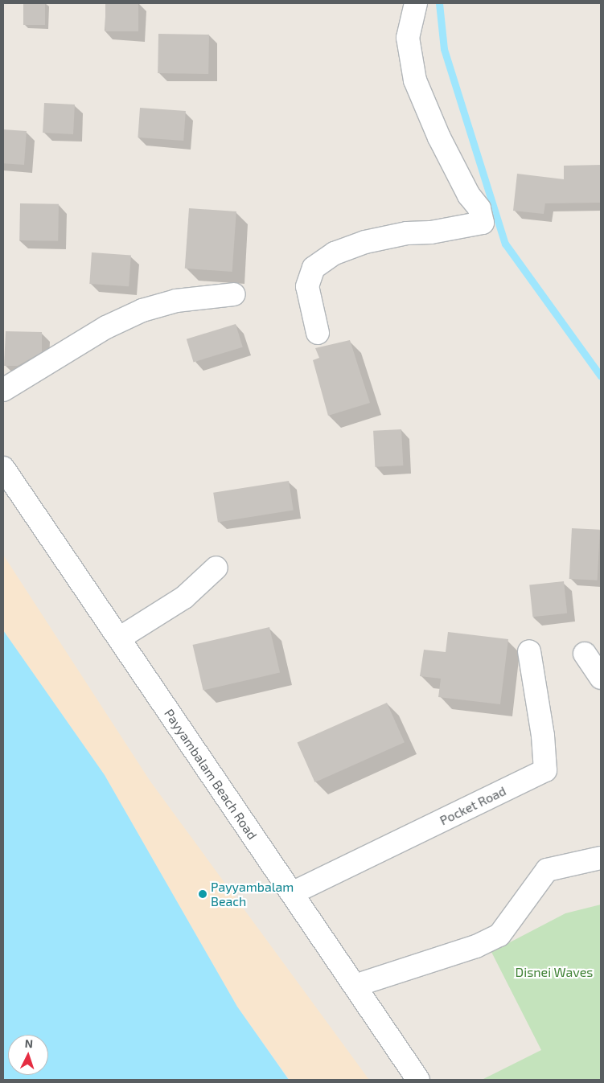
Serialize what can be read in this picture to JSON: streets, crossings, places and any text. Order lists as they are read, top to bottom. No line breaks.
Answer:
{"streets":{"street":["Payyambalam Beach Road","Pocket Road"]},"crossings":[["Payyambalam Beach Road","Pocket Road"]],"parks":["Disnei Waves"],"places":["Payyambalam Beach"],"north":"top"}
